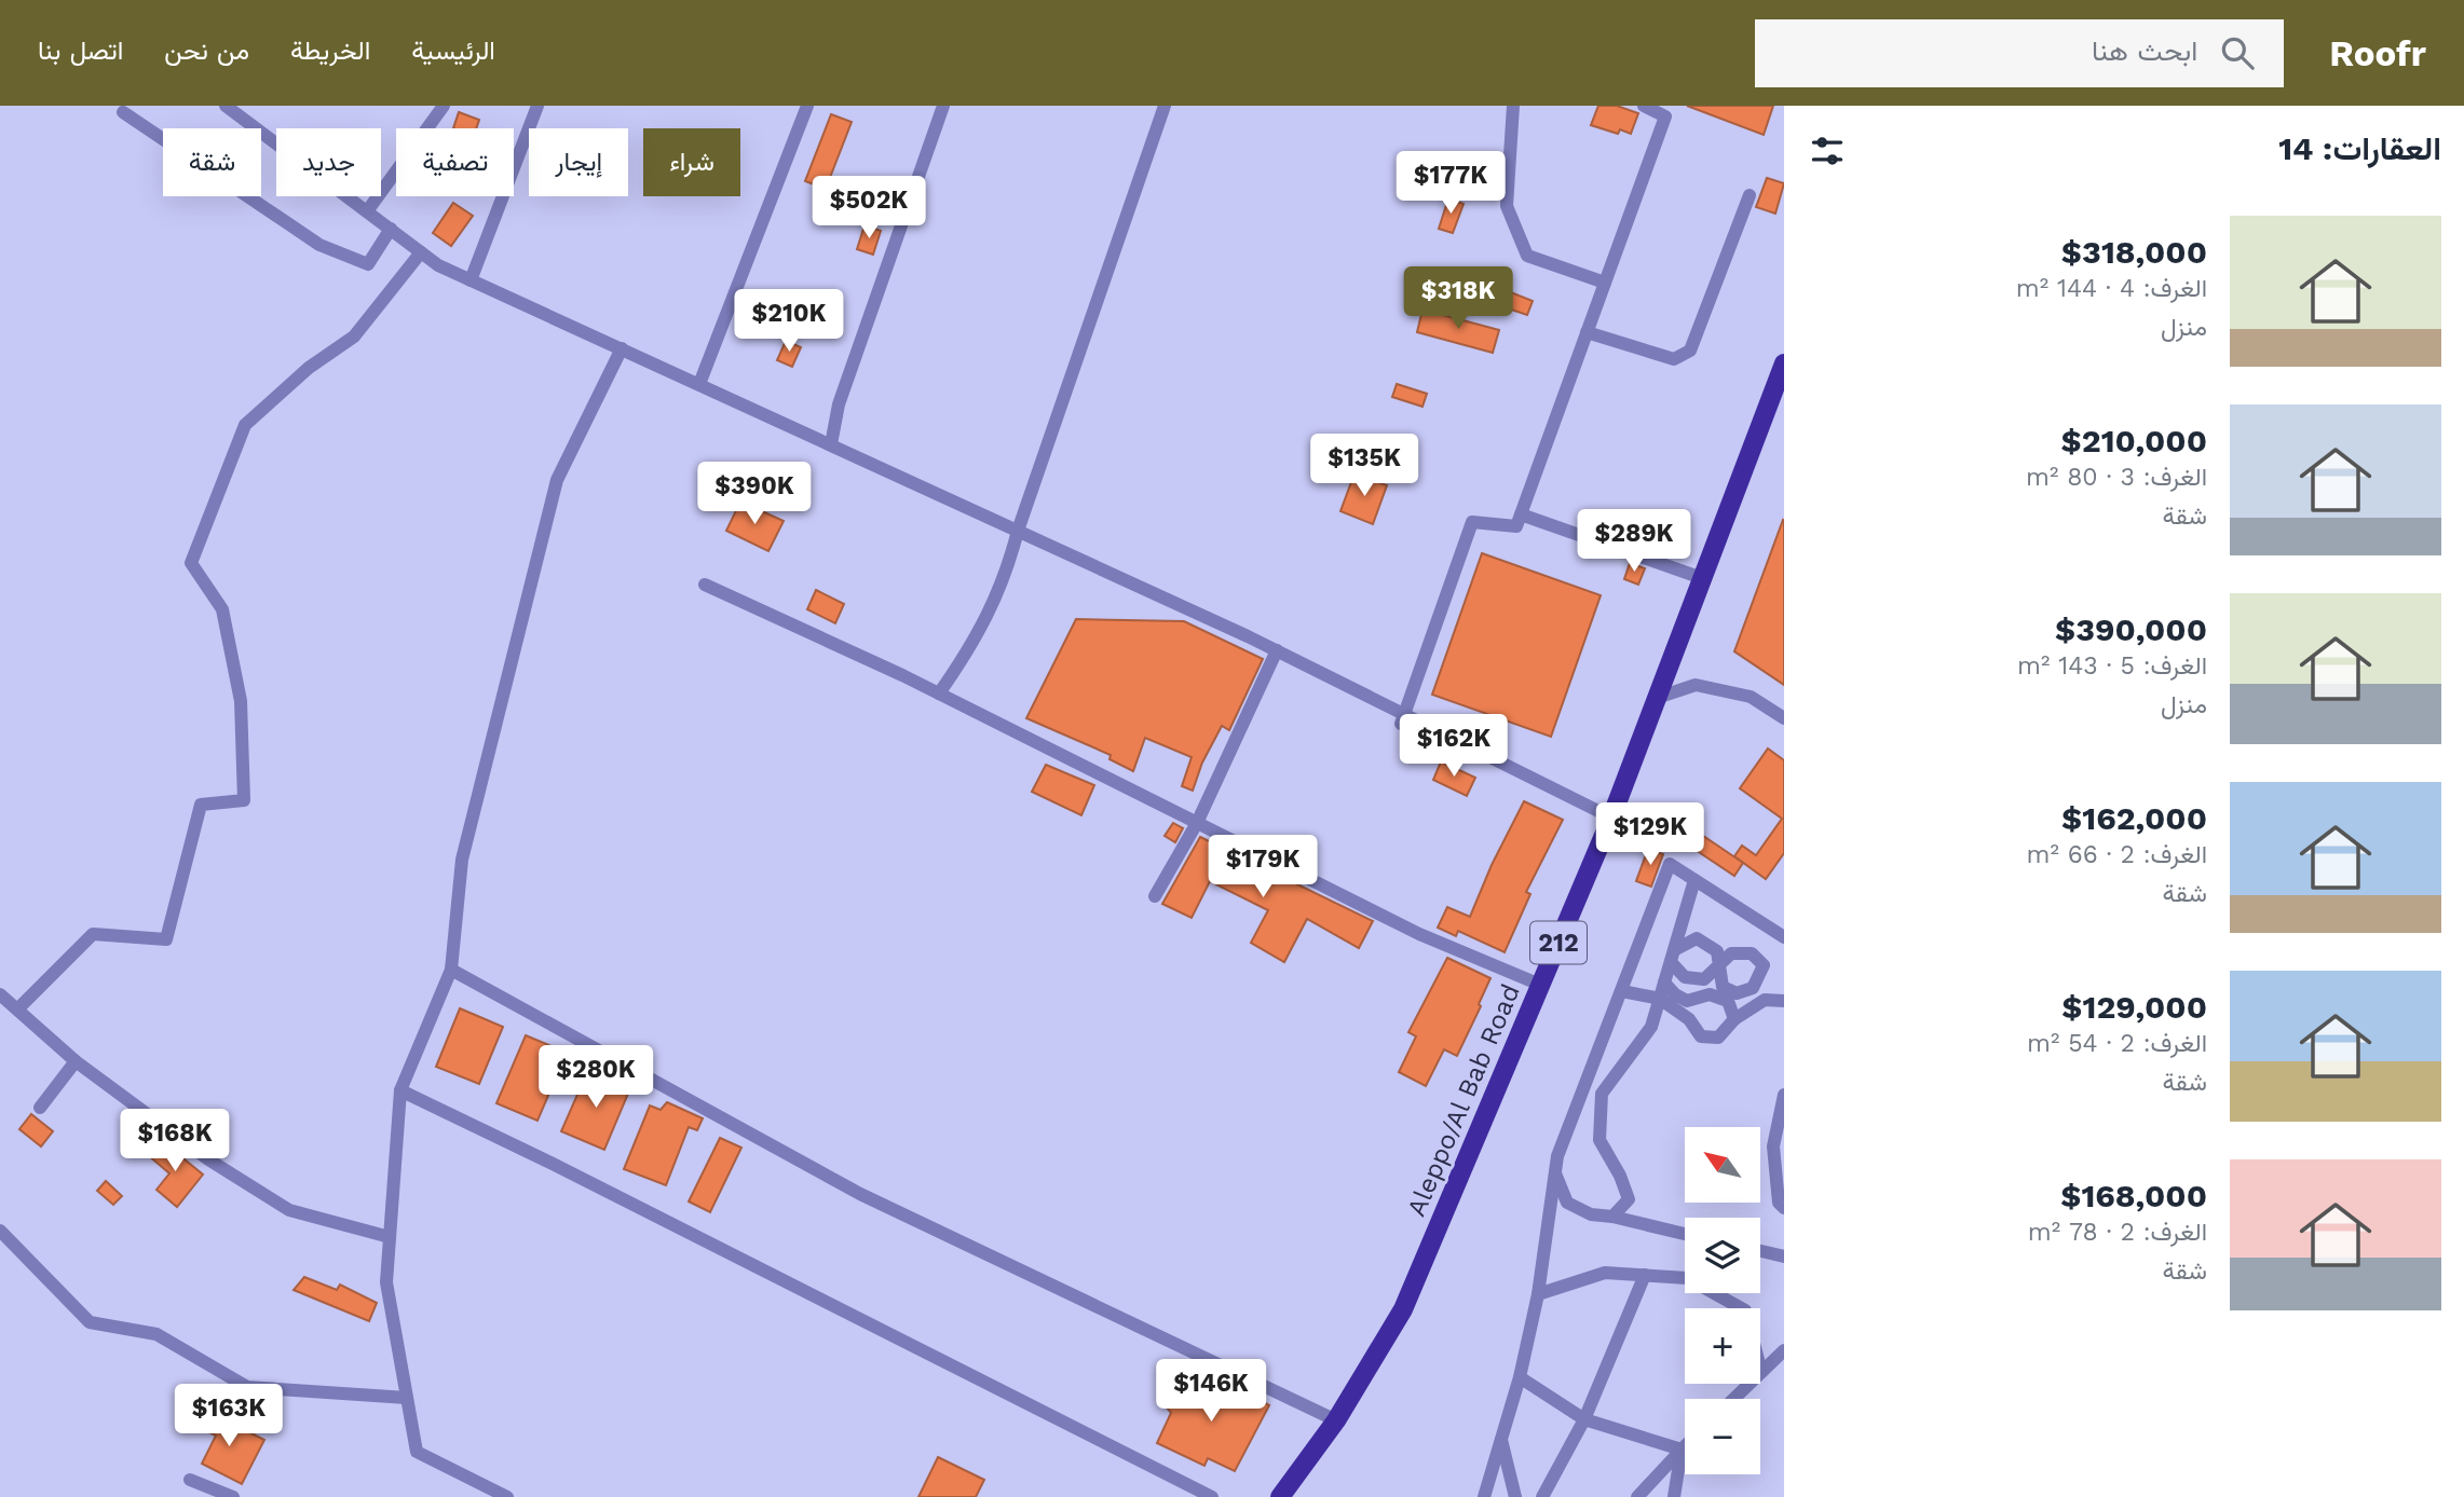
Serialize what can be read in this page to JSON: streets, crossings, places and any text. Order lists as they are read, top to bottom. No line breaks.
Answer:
{"streets":{"main road":["212","Aleppo/Al Bab Road"]},"north":"top left","page":{"header":"Roofr","search":"ابحث هنا","nav":["الرئيسية","الخريطة","من نحن","اتصل بنا"],"heading":"العقارات: 14","chip":["شراء","إيجار","تصفية","جديد","شقة"],"price":["$177K","$502K","$318K","$210K","$135K","$390K","$289K","$162K","$129K","$179K","$280K","$168K","$146K","$163K"],"list":[{"name":"$318,000","note":"الغرف: 4 · 144 m² · منزل"},{"name":"$210,000","note":"الغرف: 3 · 80 m² · شقة"},{"name":"$390,000","note":"الغرف: 5 · 143 m² · منزل"},{"name":"$162,000","note":"الغرف: 2 · 66 m² · شقة"},{"name":"$129,000","note":"الغرف: 2 · 54 m² · شقة"},{"name":"$168,000","note":"الغرف: 2 · 78 m² · شقة"}],"map_buttons":["+","−"]}}
